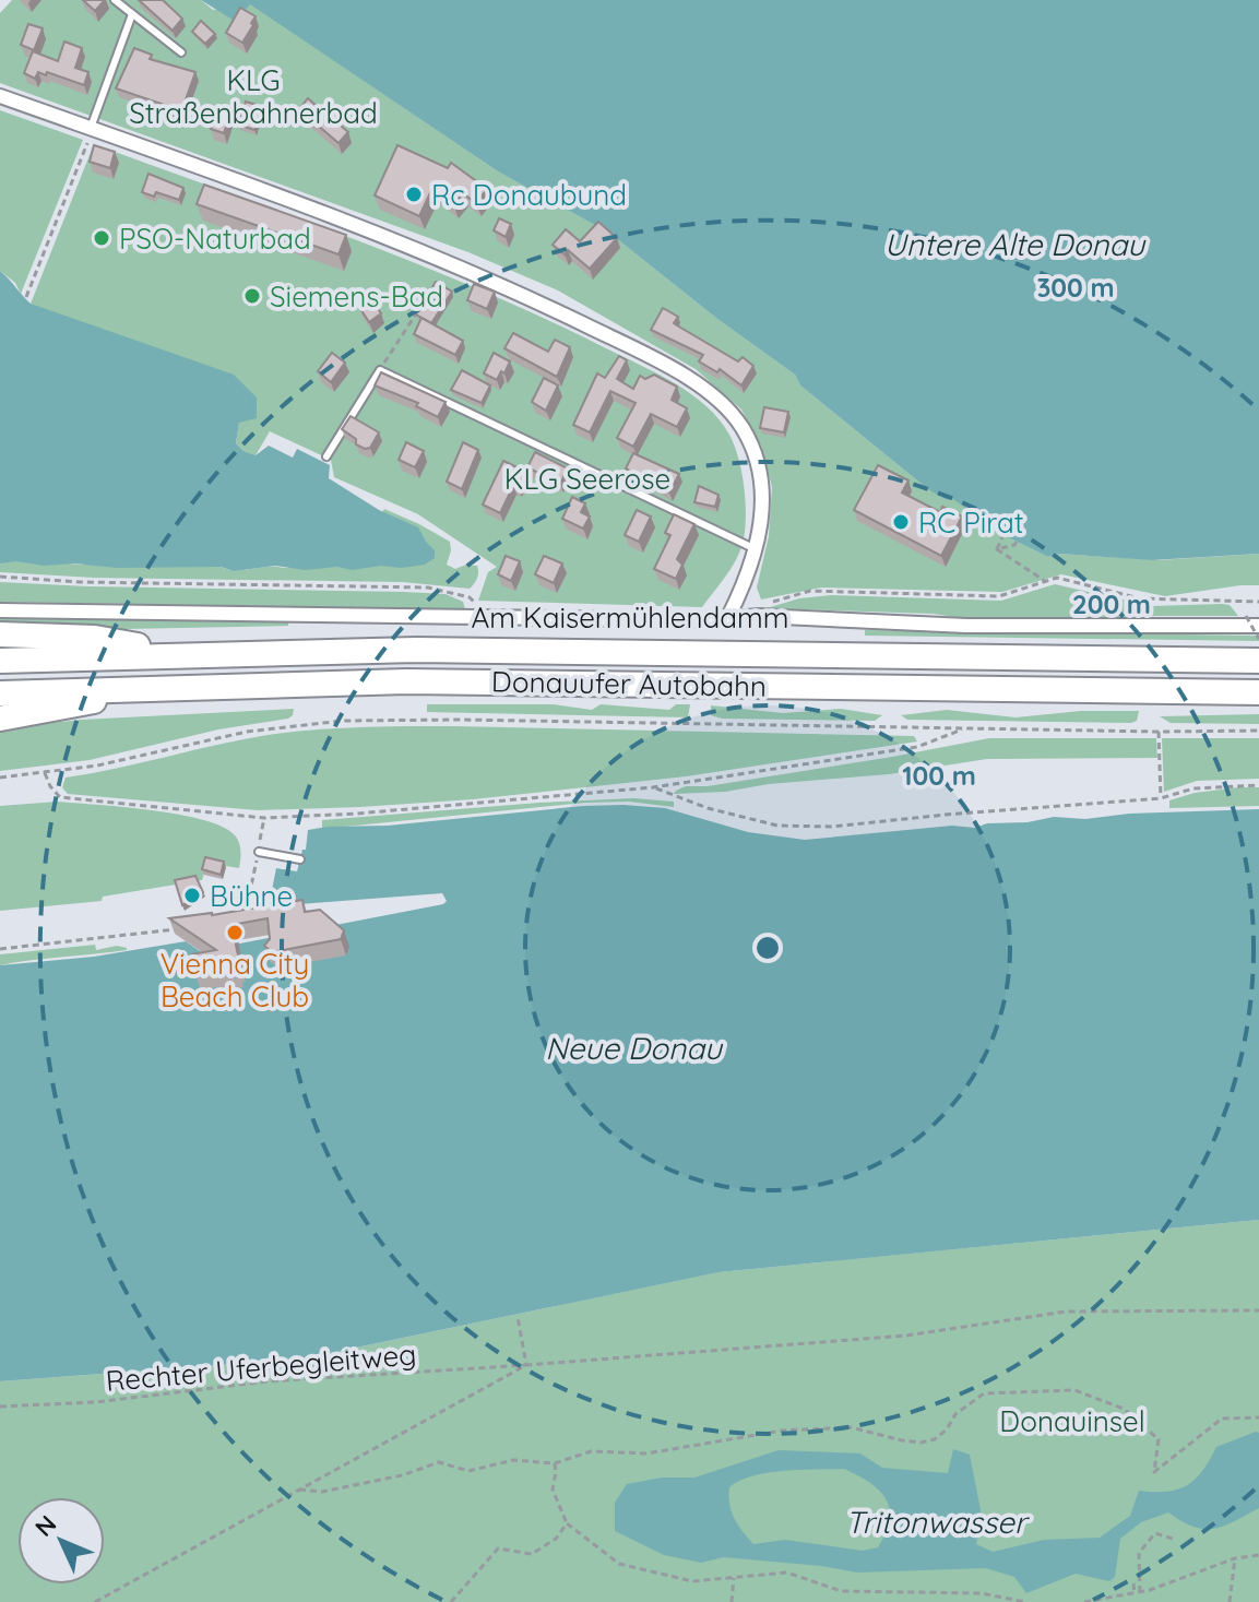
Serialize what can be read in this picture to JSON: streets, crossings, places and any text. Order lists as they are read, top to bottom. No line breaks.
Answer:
{"streets":{"highway":["Donauufer Autobahn"],"street":["Am Kaisermühlendamm"],"path":["Rechter Uferbegleitweg"]},"water":["Untere Alte Donau","Neue Donau","Tritonwasser"],"parks":["KLG Straßenbahnerbad","KLG Seerose","Donauinsel"],"places":["Rc Donaubund","PSO-Naturbad","Siemens-Bad","RC Pirat","Bühne","Vienna City Beach Club"],"north":"top left","rings":["300 m","200 m","100 m"]}
